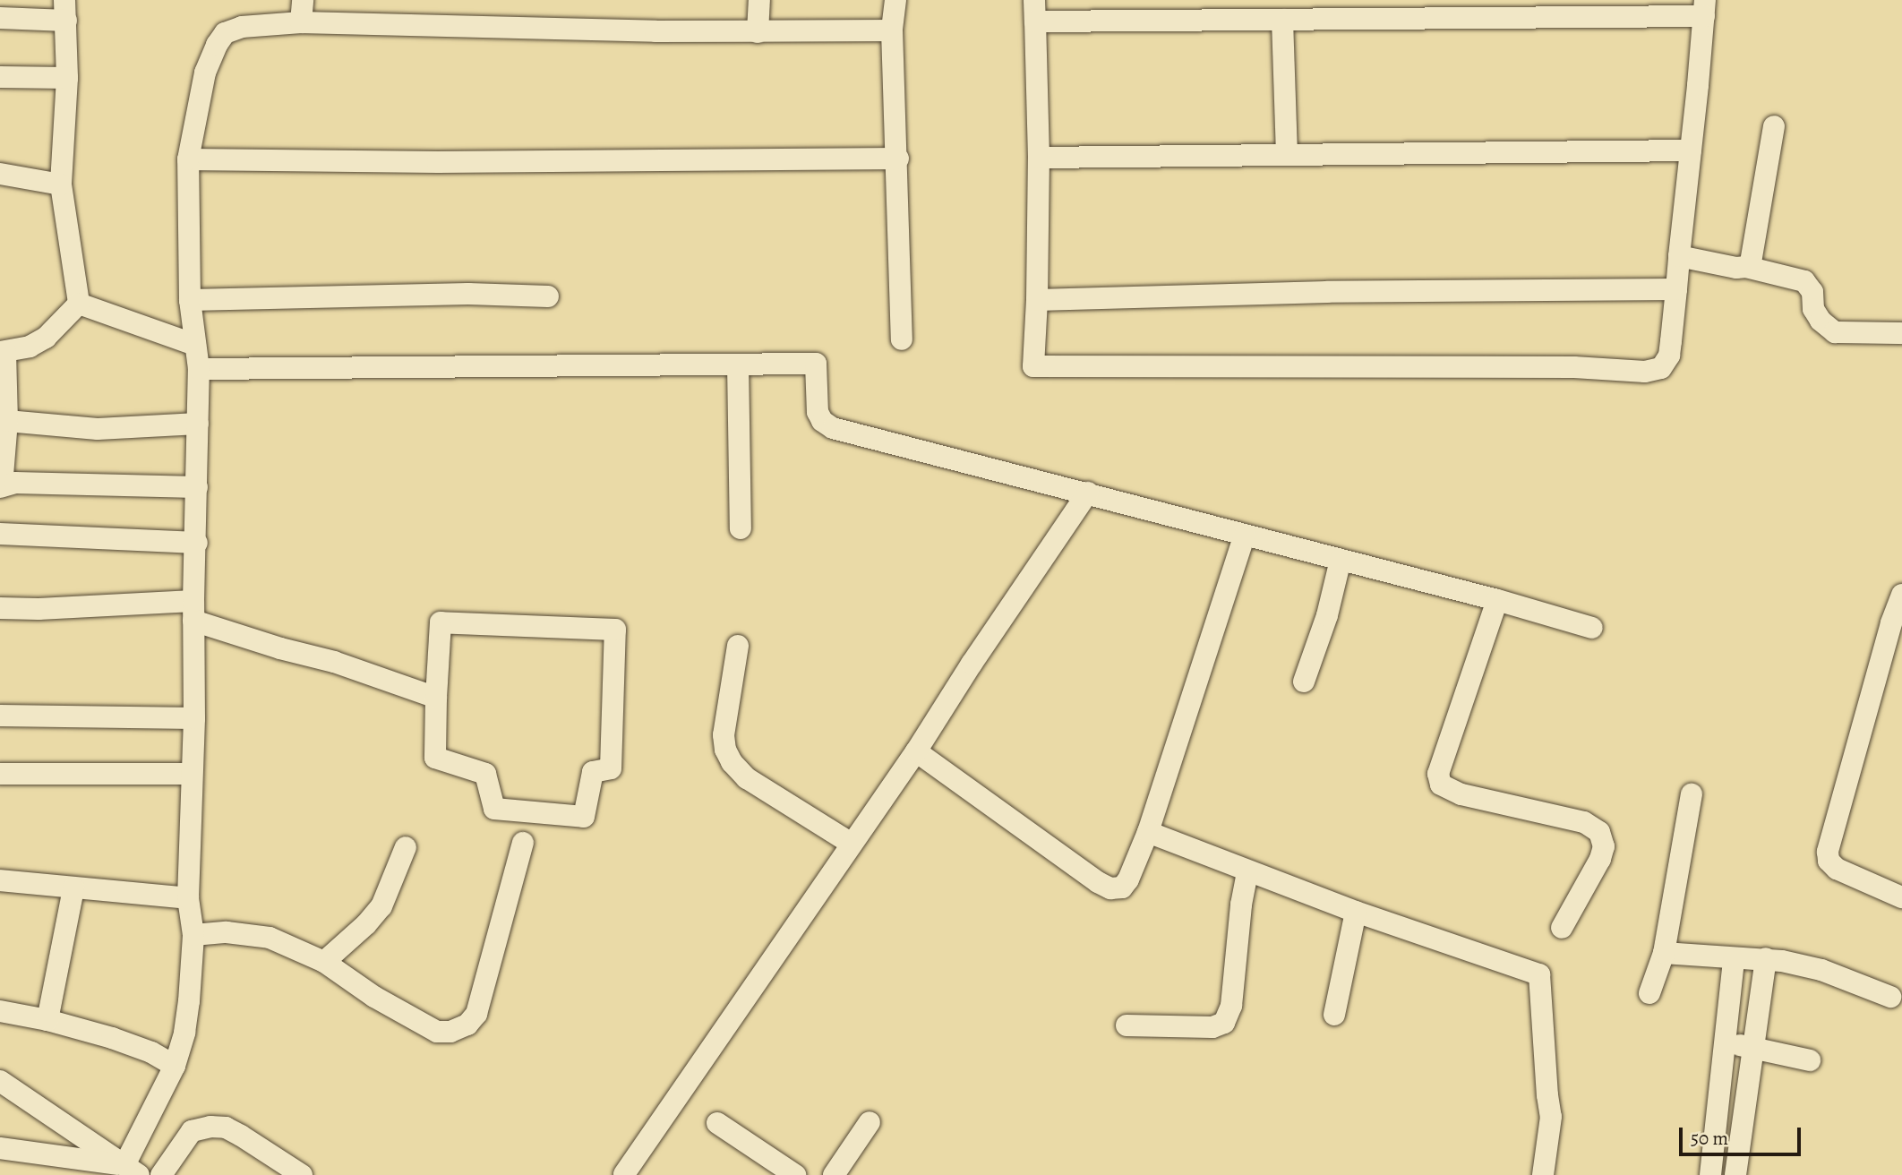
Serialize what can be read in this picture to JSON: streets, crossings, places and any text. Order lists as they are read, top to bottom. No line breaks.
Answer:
{"scale_bar":"50 m"}
